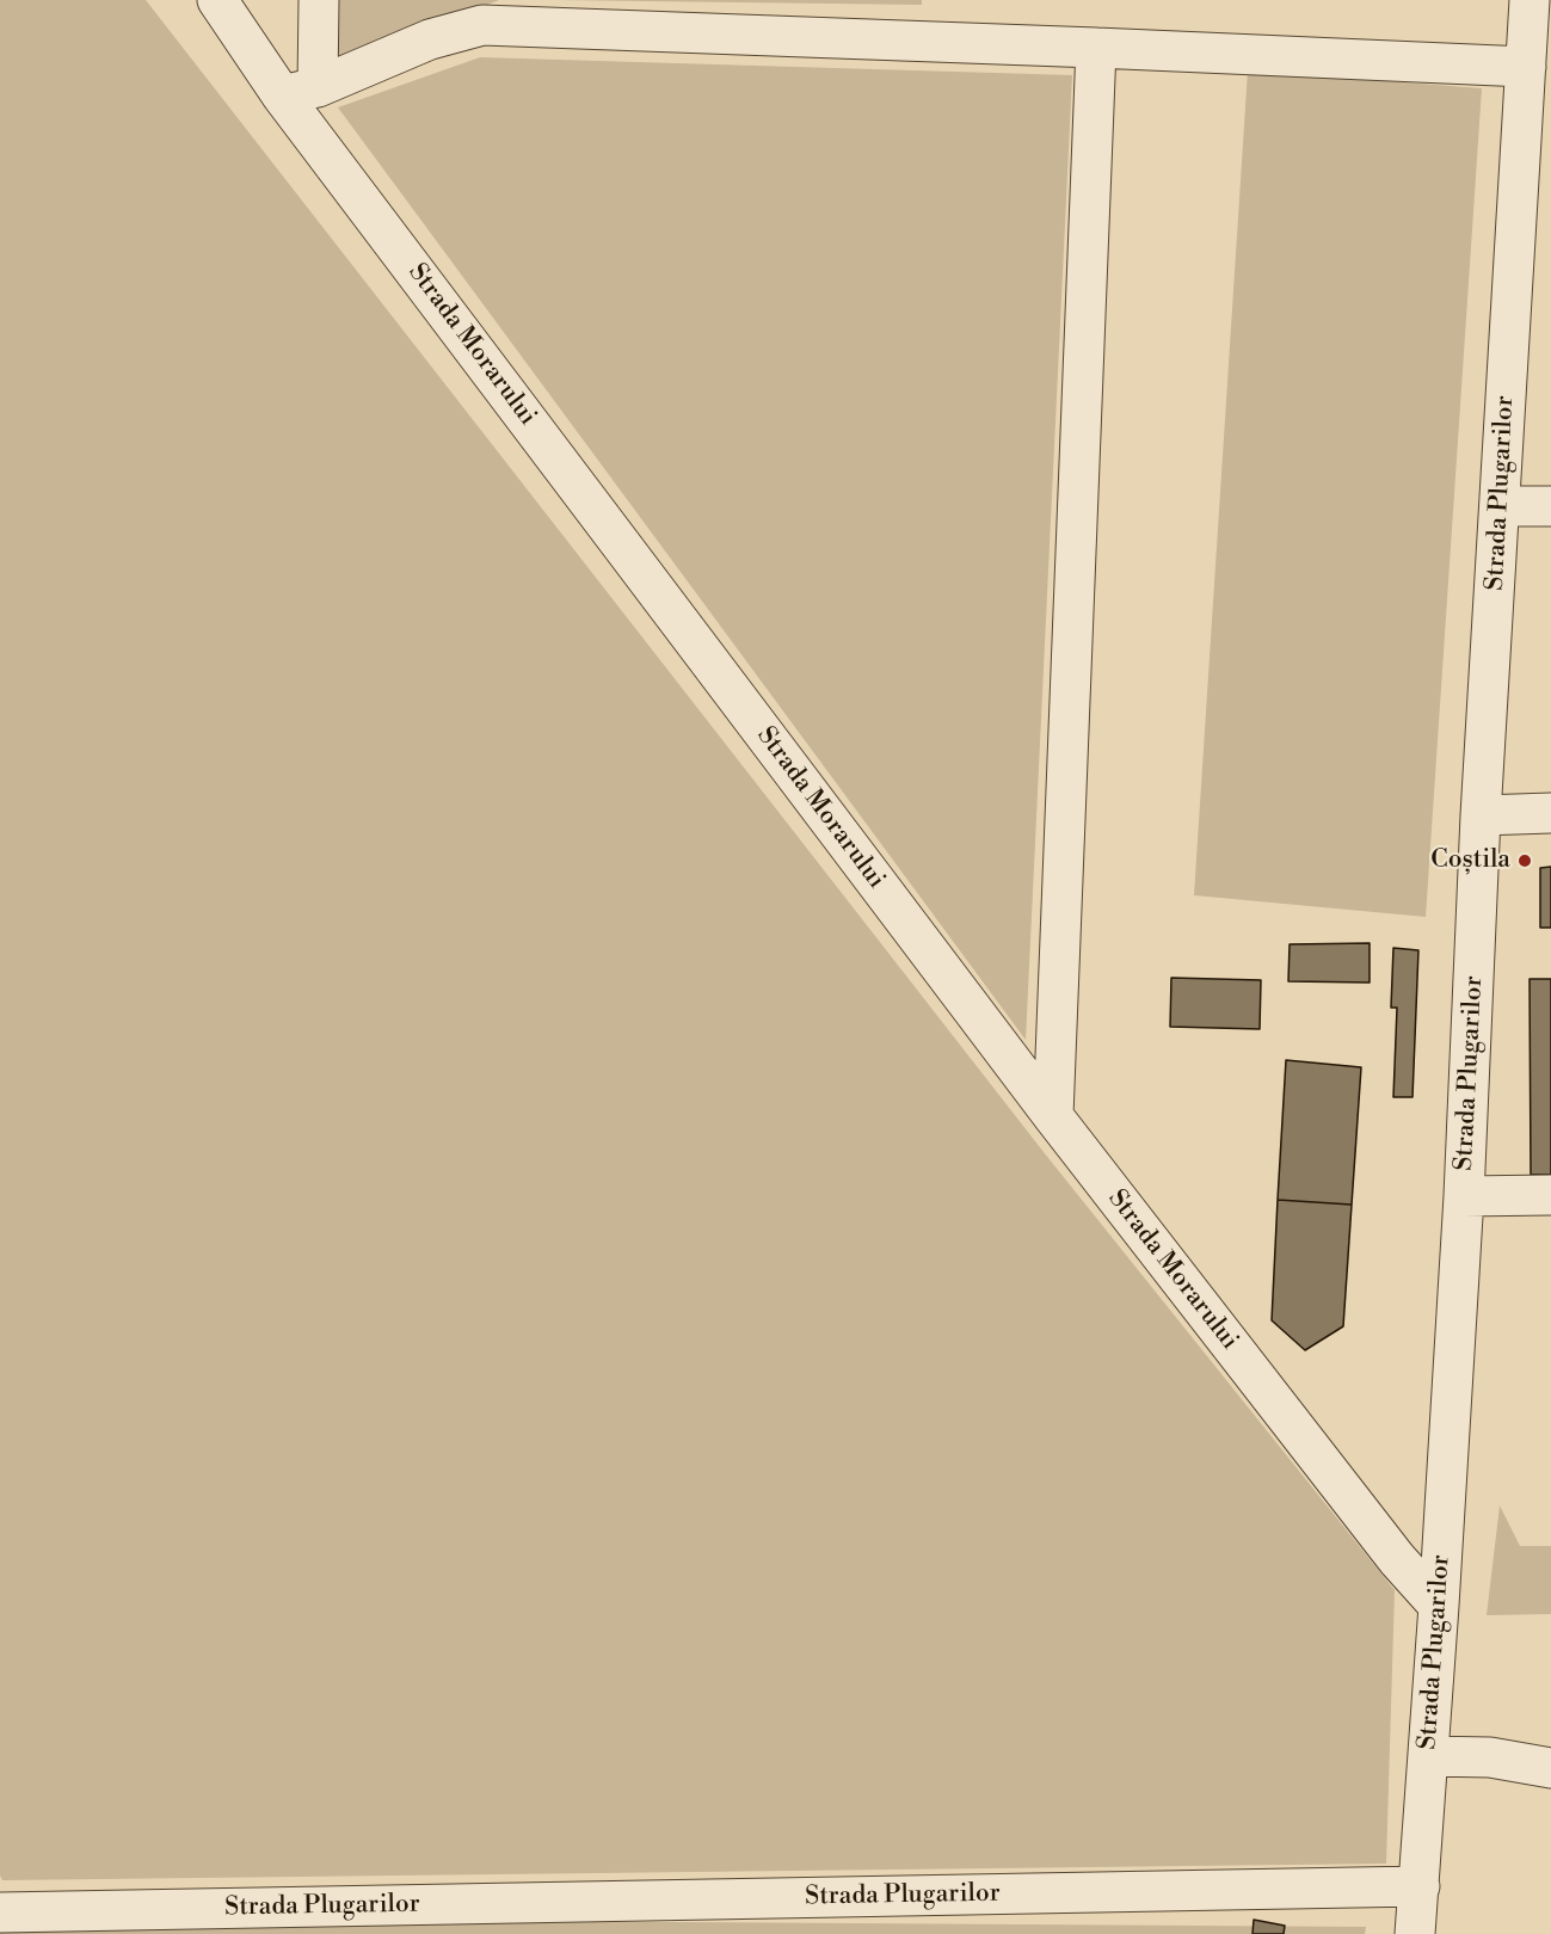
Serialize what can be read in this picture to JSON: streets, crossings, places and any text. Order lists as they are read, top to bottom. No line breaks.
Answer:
{"streets":{"street":["Strada Morarului","Strada Plugarilor"]},"crossings":[["Strada Morarului","Strada Plugarilor"]],"places":["Coștila"]}
